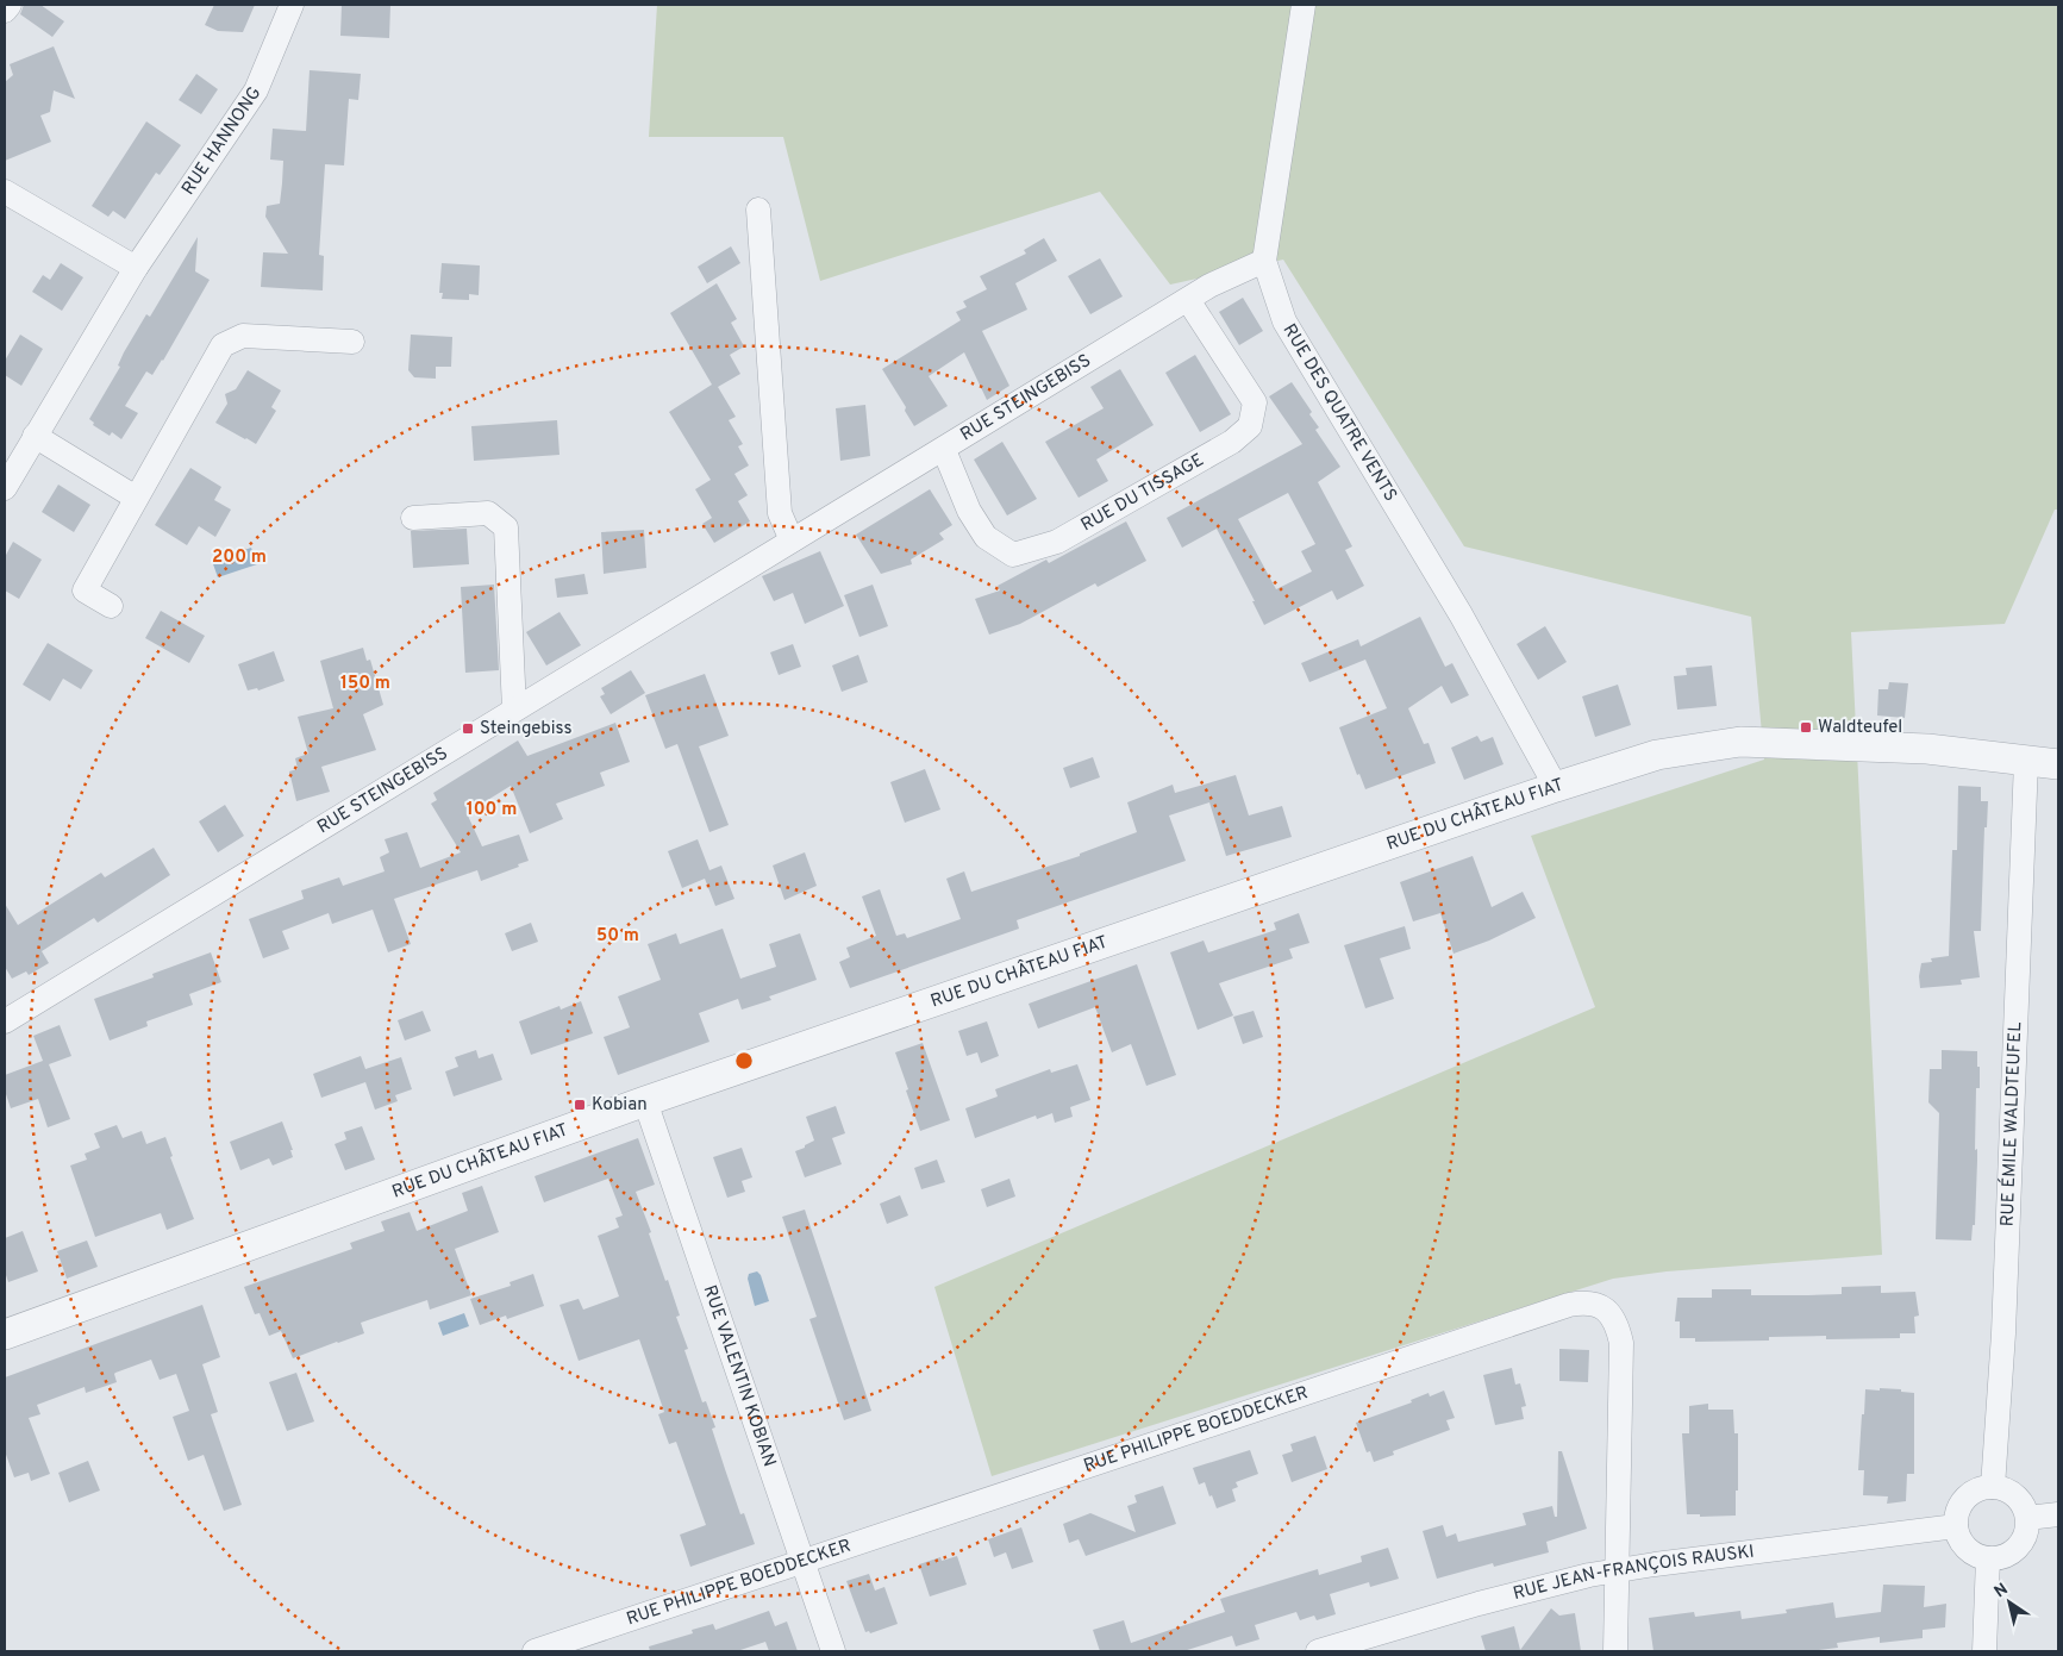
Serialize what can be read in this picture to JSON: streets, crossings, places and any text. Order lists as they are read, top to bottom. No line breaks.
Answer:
{"streets":{"street":["RUE HANNONG","RUE STEINGEBISS","RUE DES QUATRE VENTS","RUE DU TISSAGE","RUE DU CHÂTEAU FIAT","RUE ÉMILE WALDTEUFEL","RUE VALENTIN KOBIAN","RUE PHILIPPE BOEDDECKER","RUE JEAN-FRANÇOIS RAUSKI"]},"crossings":[["RUE STEINGEBISS","RUE DES QUATRE VENTS"],["RUE STEINGEBISS","RUE DU TISSAGE"],["RUE DES QUATRE VENTS","RUE DU CHÂTEAU FIAT"],["RUE DU CHÂTEAU FIAT","RUE ÉMILE WALDTEUFEL"],["RUE DU CHÂTEAU FIAT","RUE VALENTIN KOBIAN"],["RUE ÉMILE WALDTEUFEL","RUE JEAN-FRANÇOIS RAUSKI"],["RUE VALENTIN KOBIAN","RUE PHILIPPE BOEDDECKER"],["RUE PHILIPPE BOEDDECKER","RUE JEAN-FRANÇOIS RAUSKI"]],"places":{"transit":["Waldteufel","Steingebiss","Kobian"]},"north":"top left","rings":["200 m","150 m","100 m","50 m"]}
